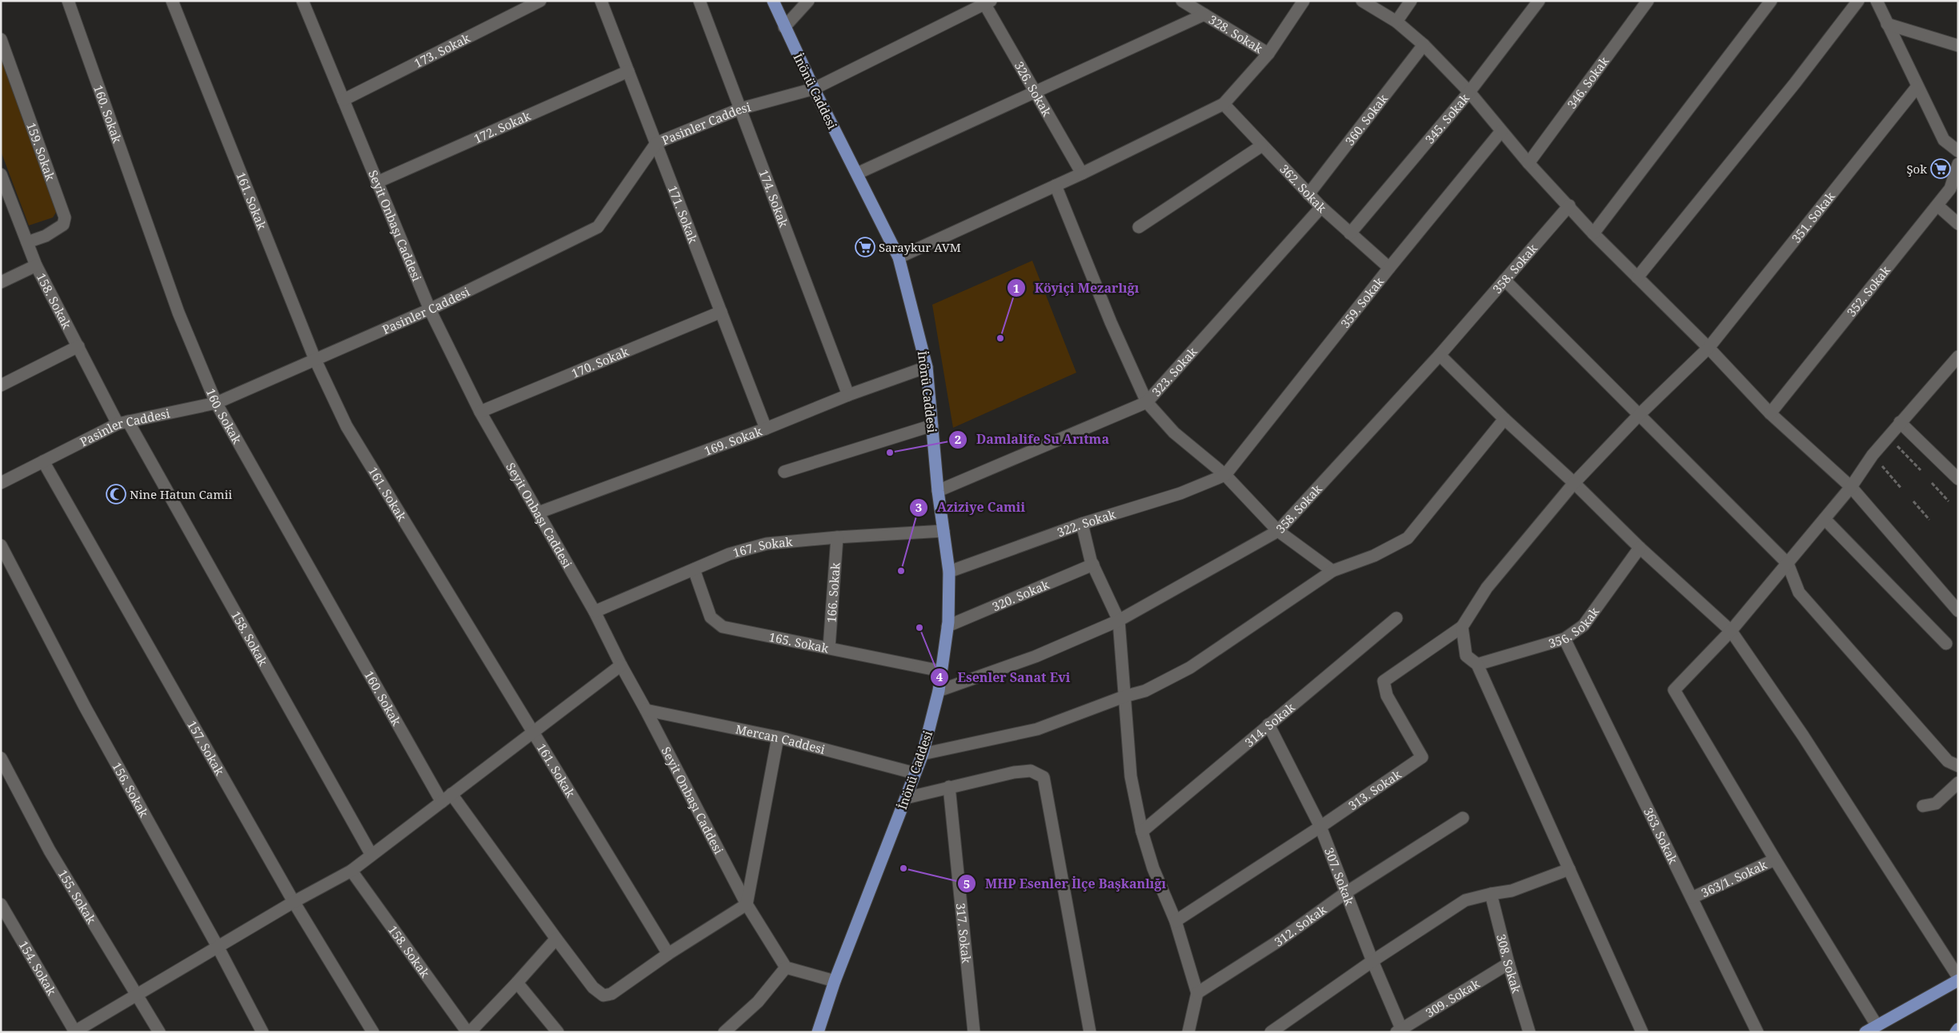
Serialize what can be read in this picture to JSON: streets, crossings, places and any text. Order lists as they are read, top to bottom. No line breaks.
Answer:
{"streets":{"main road":["İnönü Caddesi"],"street":["328. Sokak","173. Sokak","346. Sokak","326. Sokak","160. Sokak","360. Sokak","345. Sokak","Pasinler Caddesi","172. Sokak","159. Sokak","362. Sokak","174. Sokak","161. Sokak","171. Sokak","351. Sokak","Seyit Onbaşı Caddesi","358. Sokak","352. Sokak","158. Sokak","359. Sokak","170. Sokak","323. Sokak","169. Sokak","322. Sokak","167. Sokak","166. Sokak","320. Sokak","356. Sokak","165. Sokak","314. Sokak","Mercan Caddesi","157. Sokak","156. Sokak","313. Sokak","363. Sokak","307. Sokak","363/1. Sokak","155. Sokak","312. Sokak","317. Sokak","308. Sokak","154. Sokak","309. Sokak"]},"crossings":[["173. Sokak","Seyit Onbaşı Caddesi"],["326. Sokak","Pasinler Caddesi"],["İnönü Caddesi","Pasinler Caddesi"],["İnönü Caddesi","358. Sokak"],["İnönü Caddesi","323. Sokak"],["İnönü Caddesi","169. Sokak"],["İnönü Caddesi","322. Sokak"],["İnönü Caddesi","167. Sokak"],["İnönü Caddesi","320. Sokak"],["İnönü Caddesi","165. Sokak"],["İnönü Caddesi","Mercan Caddesi"],["160. Sokak","Pasinler Caddesi"],["160. Sokak","161. Sokak"],["360. Sokak","362. Sokak"],["345. Sokak","362. Sokak"],["Pasinler Caddesi","174. Sokak"],["Pasinler Caddesi","161. Sokak"],["Pasinler Caddesi","171. Sokak"],["Pasinler Caddesi","Seyit Onbaşı Caddesi"],["Pasinler Caddesi","158. Sokak"],["Pasinler Caddesi","157. Sokak"],["172. Sokak","171. Sokak"],["172. Sokak","Seyit Onbaşı Caddesi"],["159. Sokak","158. Sokak"],["362. Sokak","359. Sokak"],["362. Sokak","323. Sokak"],["174. Sokak","169. Sokak"],["171. Sokak","170. Sokak"],["171. Sokak","169. Sokak"],["351. Sokak","313. Sokak"],["Seyit Onbaşı Caddesi","170. Sokak"],["Seyit Onbaşı Caddesi","169. Sokak"],["Seyit Onbaşı Caddesi","167. Sokak"],["Seyit Onbaşı Caddesi","Mercan Caddesi"],["359. Sokak","322. Sokak"],["167. Sokak","166. Sokak"],["167. Sokak","165. Sokak"],["166. Sokak","165. Sokak"],["356. Sokak","363. Sokak"],["314. Sokak","307. Sokak"],["313. Sokak","307. Sokak"],["363. Sokak","363/1. Sokak"],["307. Sokak","312. Sokak"],["307. Sokak","309. Sokak"],["308. Sokak","309. Sokak"]],"places":{"supermarket":["Şok","Saraykur AVM"],"other":["Köyiçi Mezarlığı","Damlalife Su Arıtma","Aziziye Camii","Esenler Sanat Evi","MHP Esenler İlçe Başkanlığı"],"mosque":["Nine Hatun Camii"]}}
